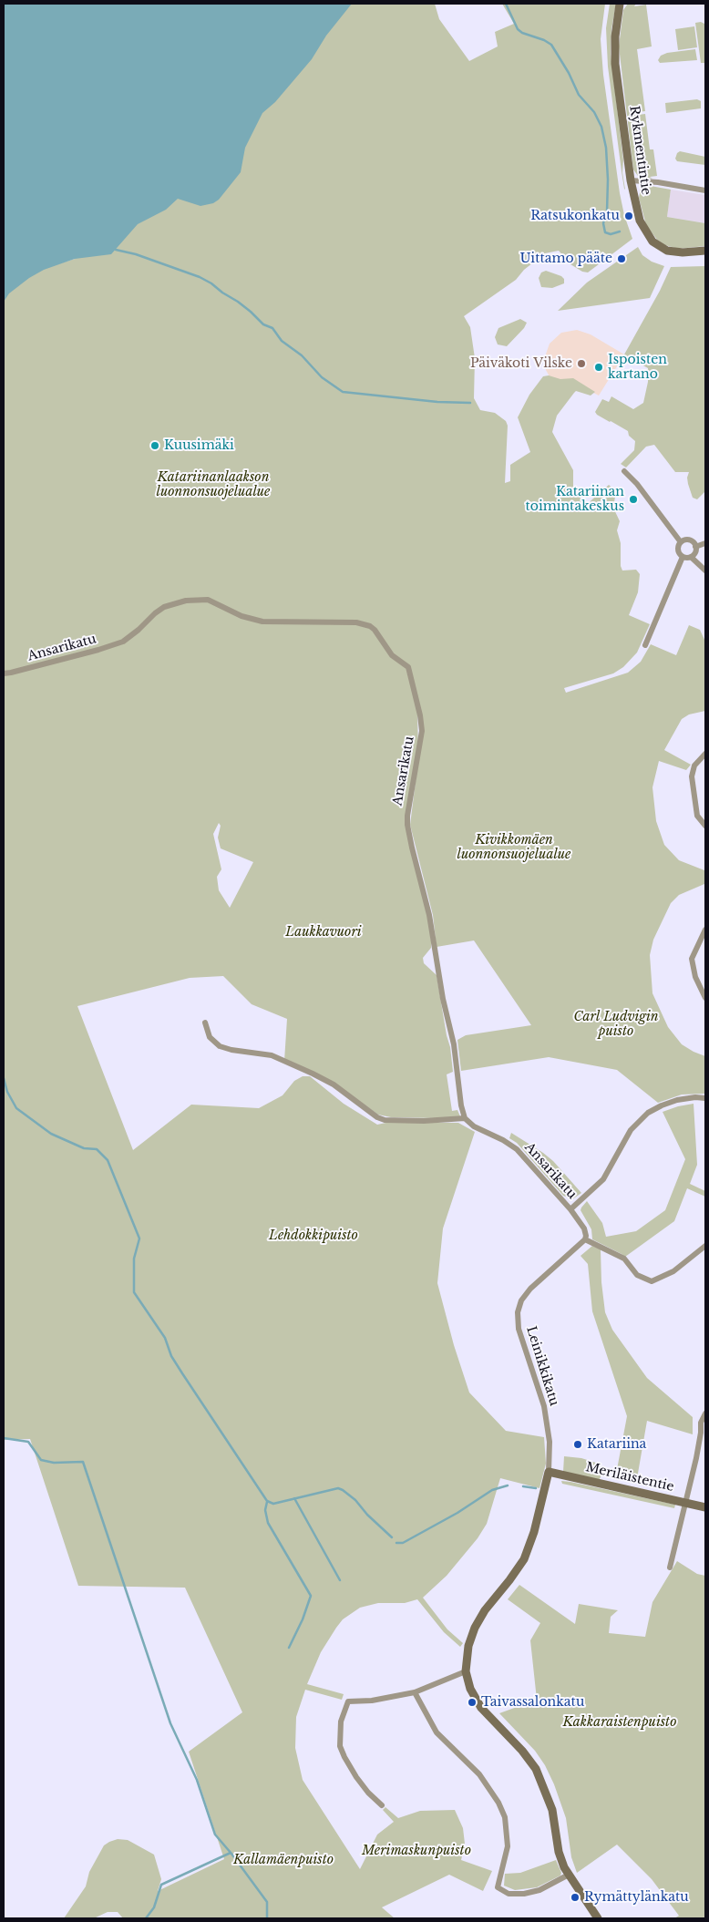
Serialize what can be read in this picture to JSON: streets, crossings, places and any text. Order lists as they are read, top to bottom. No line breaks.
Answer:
{"streets":{"street":["Rykmentintie","Ansarikatu","Leinikkikatu","Meriläistentie"]},"crossings":[["Ansarikatu","Leinikkikatu"],["Leinikkikatu","Meriläistentie"]],"parks":["Katariinanlaakson luonnonsuojelualue","Kivikkomäen luonnonsuojelualue","Laukkavuori","Carl Ludvigin puisto","Lehdokkipuisto","Kakkaraistenpuisto","Merimaskunpuisto","Kallamäenpuisto"],"places":["Ratsukonkatu","Uittamo pääte","Päiväkoti Vilske","Ispoisten kartano","Kuusimäki","Katariinan toimintakeskus","Katariina","Taivassalonkatu","Rymättylänkatu"]}
